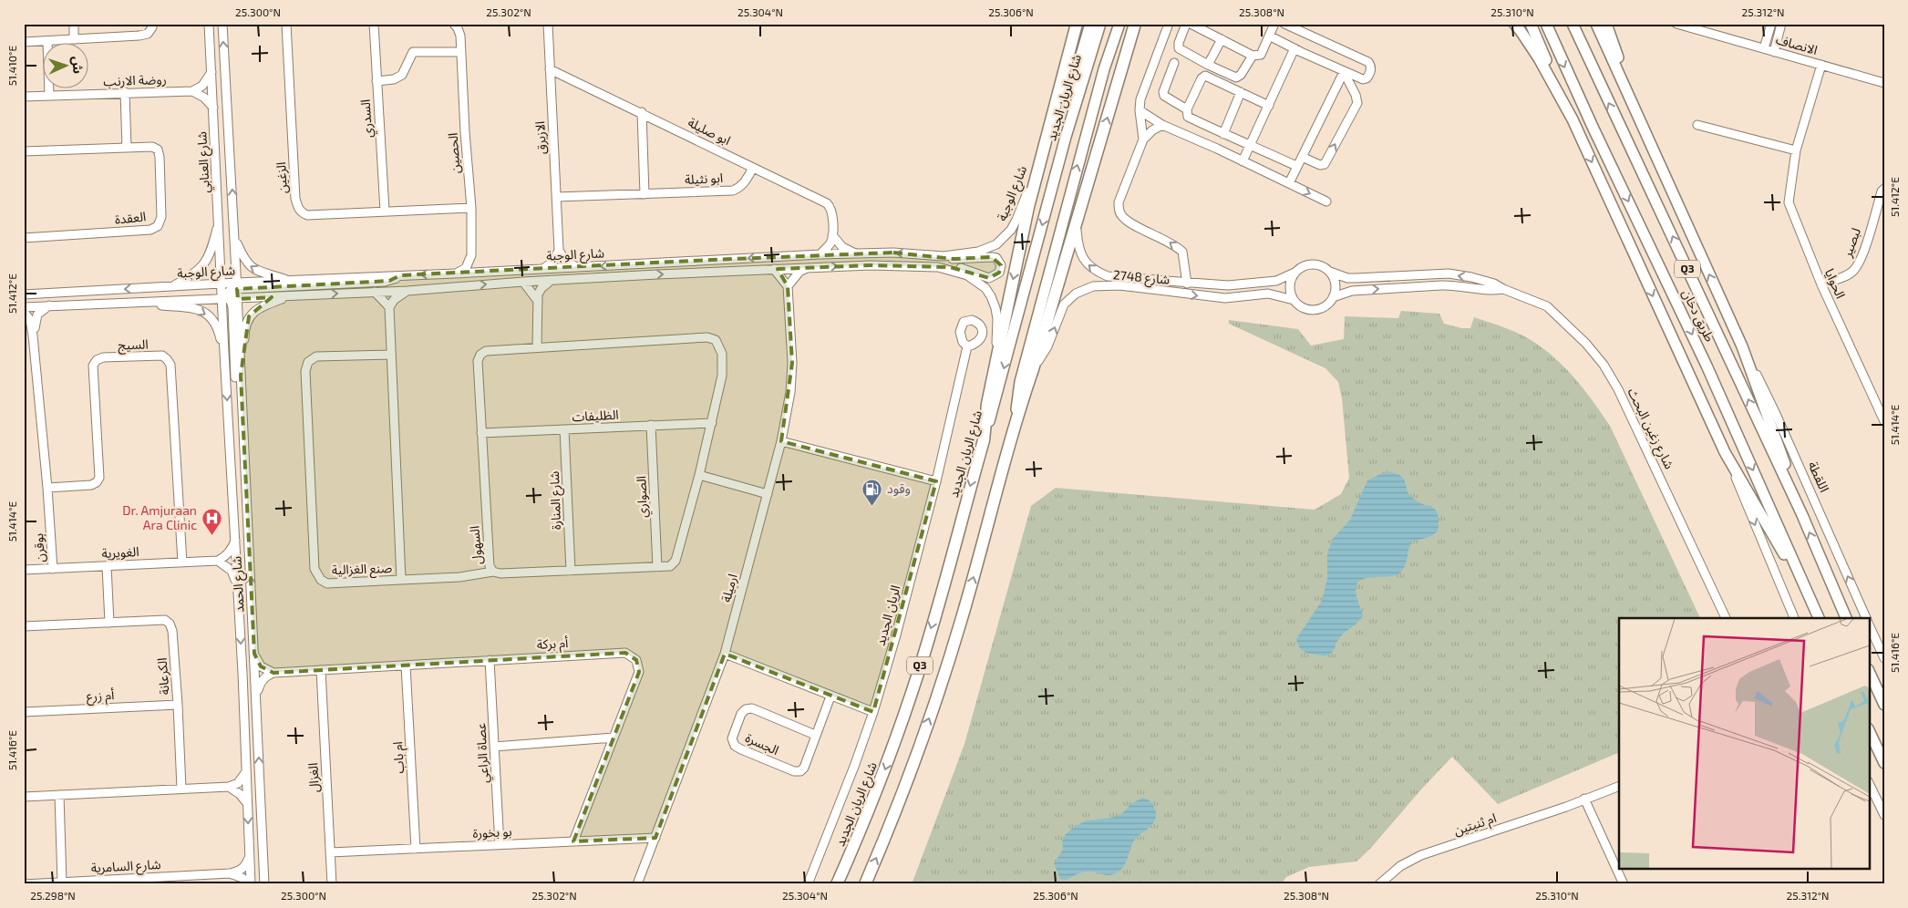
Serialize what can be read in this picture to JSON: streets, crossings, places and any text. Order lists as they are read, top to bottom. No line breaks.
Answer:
{"streets":{"highway":["شارع الريان الجديد","Q3"],"main road":["طريق دخان"],"street":["الانصاف","روضة الارنب","السدري","ابو صليلة","الازيرق","الحصين","شارع العنابي","الزغين","ابو نثيلة","شارع الوجبة","العقدة","لبصير","شارع 2748","الحوايا","السيج","الظليفات","شارع زغين البحث","اللقطة","الصواري","شارع المنارة","السهول","بوقرن","الغويرية","صنع الغزالية","شارع الحمد","ارميلة","الريان الجديد","أم بركة","الكرعانة","أم زرع","الجسرة","عصاة الراعي","ام باب","الغزال","ام ثنيتين","بو بخورة","شارع السامرية"]},"crossings":[["الانصاف","الحوايا"],["السدري","الزغين"],["ابو صليلة","الازيرق"],["ابو صليلة","ابو نثيلة"],["الازيرق","ابو نثيلة"],["الحصين","الزغين"],["الحصين","شارع الوجبة"],["شارع العنابي","شارع الوجبة"],["شارع العنابي","شارع الحمد"],["شارع الوجبة","بوقرن"],["شارع الوجبة","شارع الحمد"],["لبصير","الحوايا"],["شارع 2748","شارع زغين البحث"],["السيج","بوقرن"],["السيج","الغويرية"],["الظليفات","الصواري"],["الظليفات","شارع المنارة"],["الظليفات","السهول"],["الصواري","السهول"],["شارع المنارة","السهول"],["بوقرن","الغويرية"],["ارميلة","بو بخورة"],["أم بركة","عصاة الراعي"],["أم بركة","ام باب"],["أم بركة","الغزال"],["أم بركة","بو بخورة"],["الكرعانة","أم زرع"],["عصاة الراعي","بو بخورة"],["ام باب","بو بخورة"],["الغزال","بو بخورة"]],"places":{"fuel station":["وقود"],"hospital":["Dr. Amjuraan Ara Clinic"]},"north":"right","coordinates":["25.300°N","25.302°N","25.304°N","25.306°N","25.308°N","25.310°N","25.312°N","51.410°E","51.412°E","51.414°E","51.416°E","25.298°N"]}
